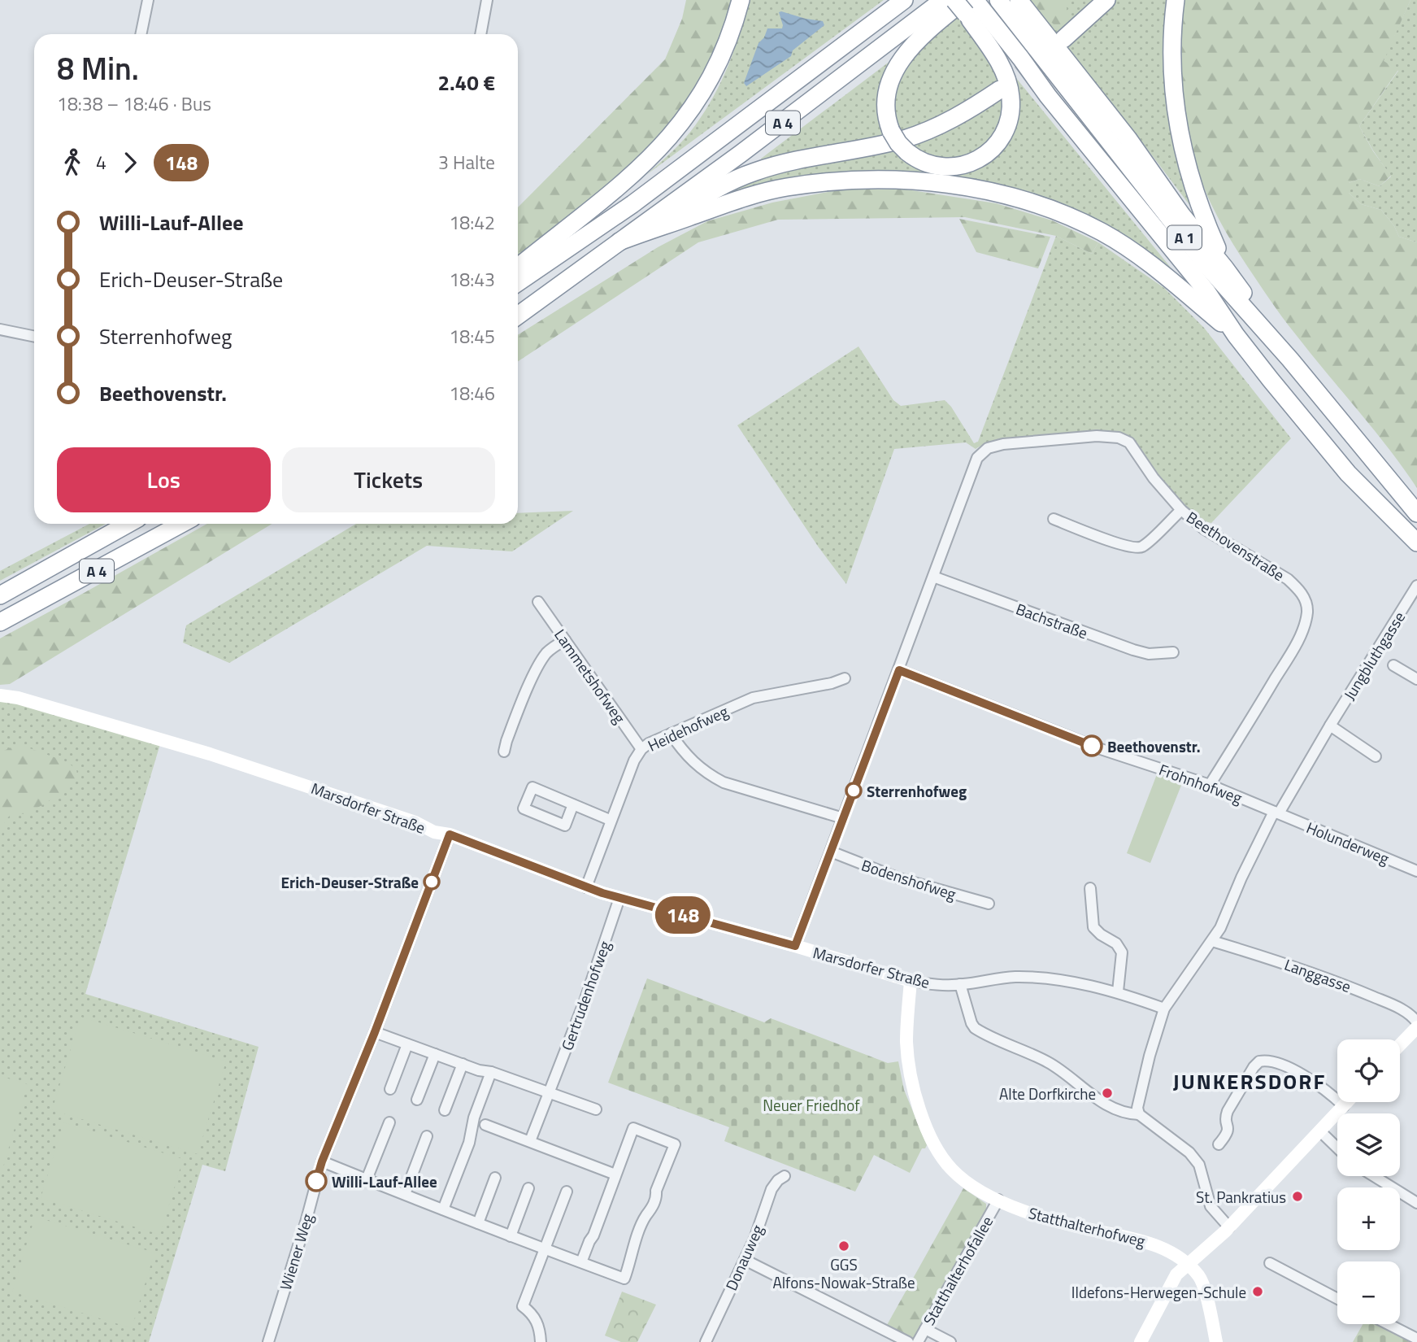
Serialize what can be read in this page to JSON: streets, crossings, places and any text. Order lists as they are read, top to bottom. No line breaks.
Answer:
{"streets":{"highway":["A 4","A 1"],"street":["Beethovenstraße","Bachstraße","Jungbluthgasse","Lammetshofweg","Heidehofweg","Frohnhofweg","Marsdorfer Straße","Holunderweg","Bodenshofweg","Langgasse","Gertrudenhofweg","Statthalterhofweg","Wiener Weg","Donauweg","Statthalterhofallee"]},"crossings":[["Beethovenstraße","Bachstraße"],["Beethovenstraße","Frohnhofweg"],["Jungbluthgasse","Frohnhofweg"],["Jungbluthgasse","Marsdorfer Straße"],["Jungbluthgasse","Holunderweg"],["Jungbluthgasse","Langgasse"],["Lammetshofweg","Heidehofweg"],["Heidehofweg","Marsdorfer Straße"],["Frohnhofweg","Holunderweg"],["Marsdorfer Straße","Gertrudenhofweg"],["Marsdorfer Straße","Statthalterhofweg"],["Statthalterhofweg","Statthalterhofallee"]],"districts":["JUNKERSDORF"],"parks":["Neuer Friedhof"],"places":["Beethovenstr.","Sterrenhofweg","Erich-Deuser-Straße","Alte Dorfkirche","Willi-Lauf-Allee","St. Pankratius","GGS Alfons-Nowak-Straße","Ildefons-Herwegen-Schule"],"lines":["bus line 148"],"page":{"on_map":"148","heading":["8 Min.","18:38 – 18:46 · Bus","2.40 €"],"legs":["4","148","3 Halte"],"list":[{"name":"Willi-Lauf-Allee","value":"18:42"},{"name":"Erich-Deuser-Straße","value":"18:43"},{"name":"Sterrenhofweg","value":"18:45"},{"name":"Beethovenstr.","value":"18:46"}],"buttons":["Los","Tickets"],"map_buttons":["+","−"]}}
